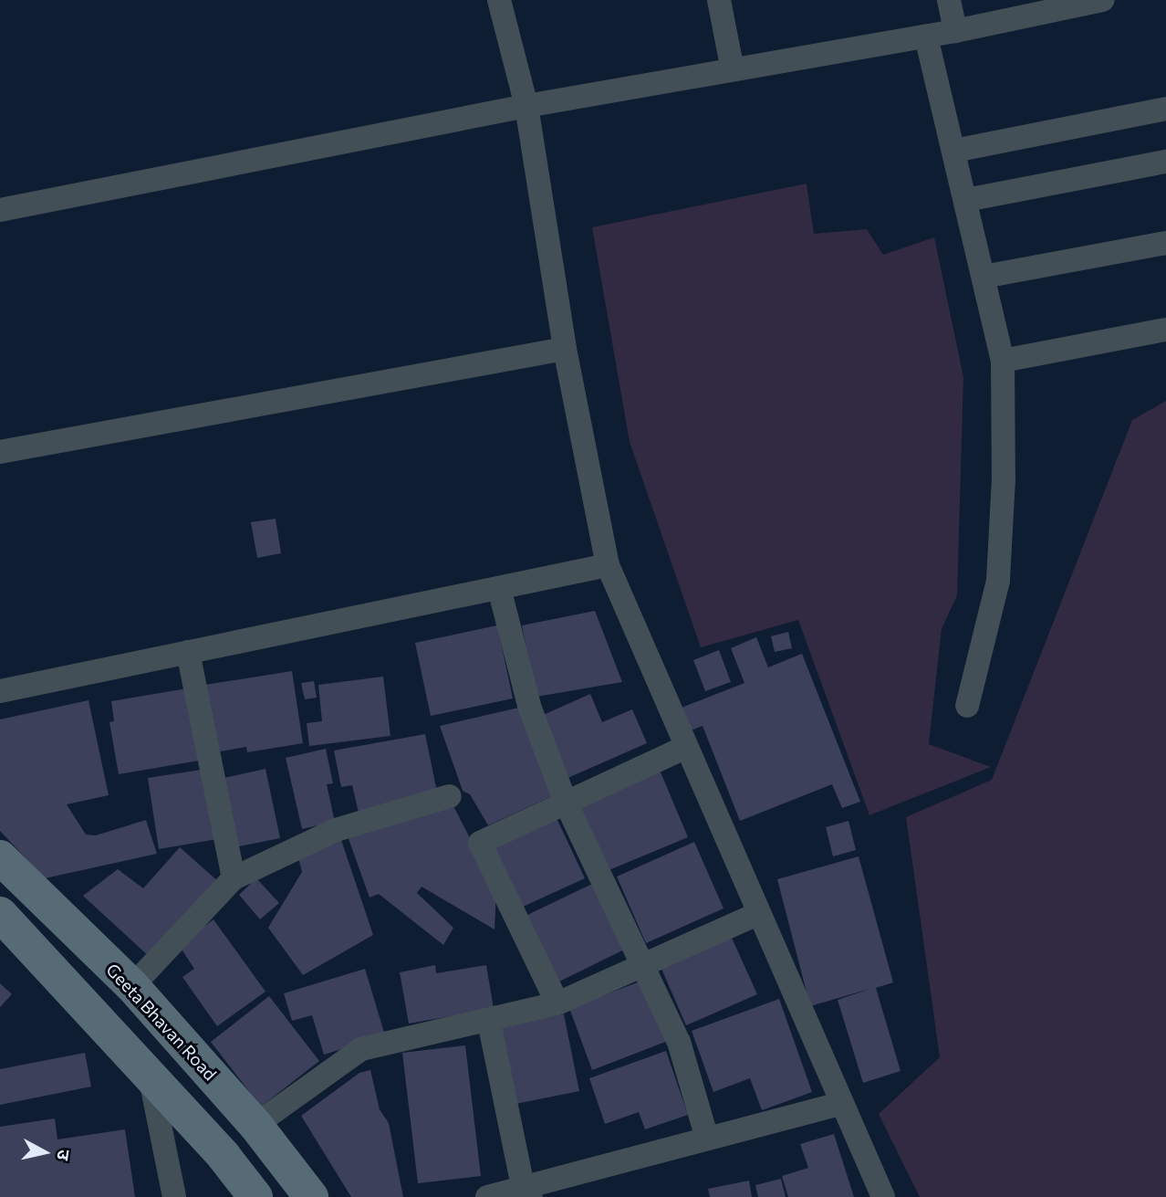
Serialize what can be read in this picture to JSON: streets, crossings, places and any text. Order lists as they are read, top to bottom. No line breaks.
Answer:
{"streets":{"main road":["Geeta Bhavan Road"]},"north":"right"}
